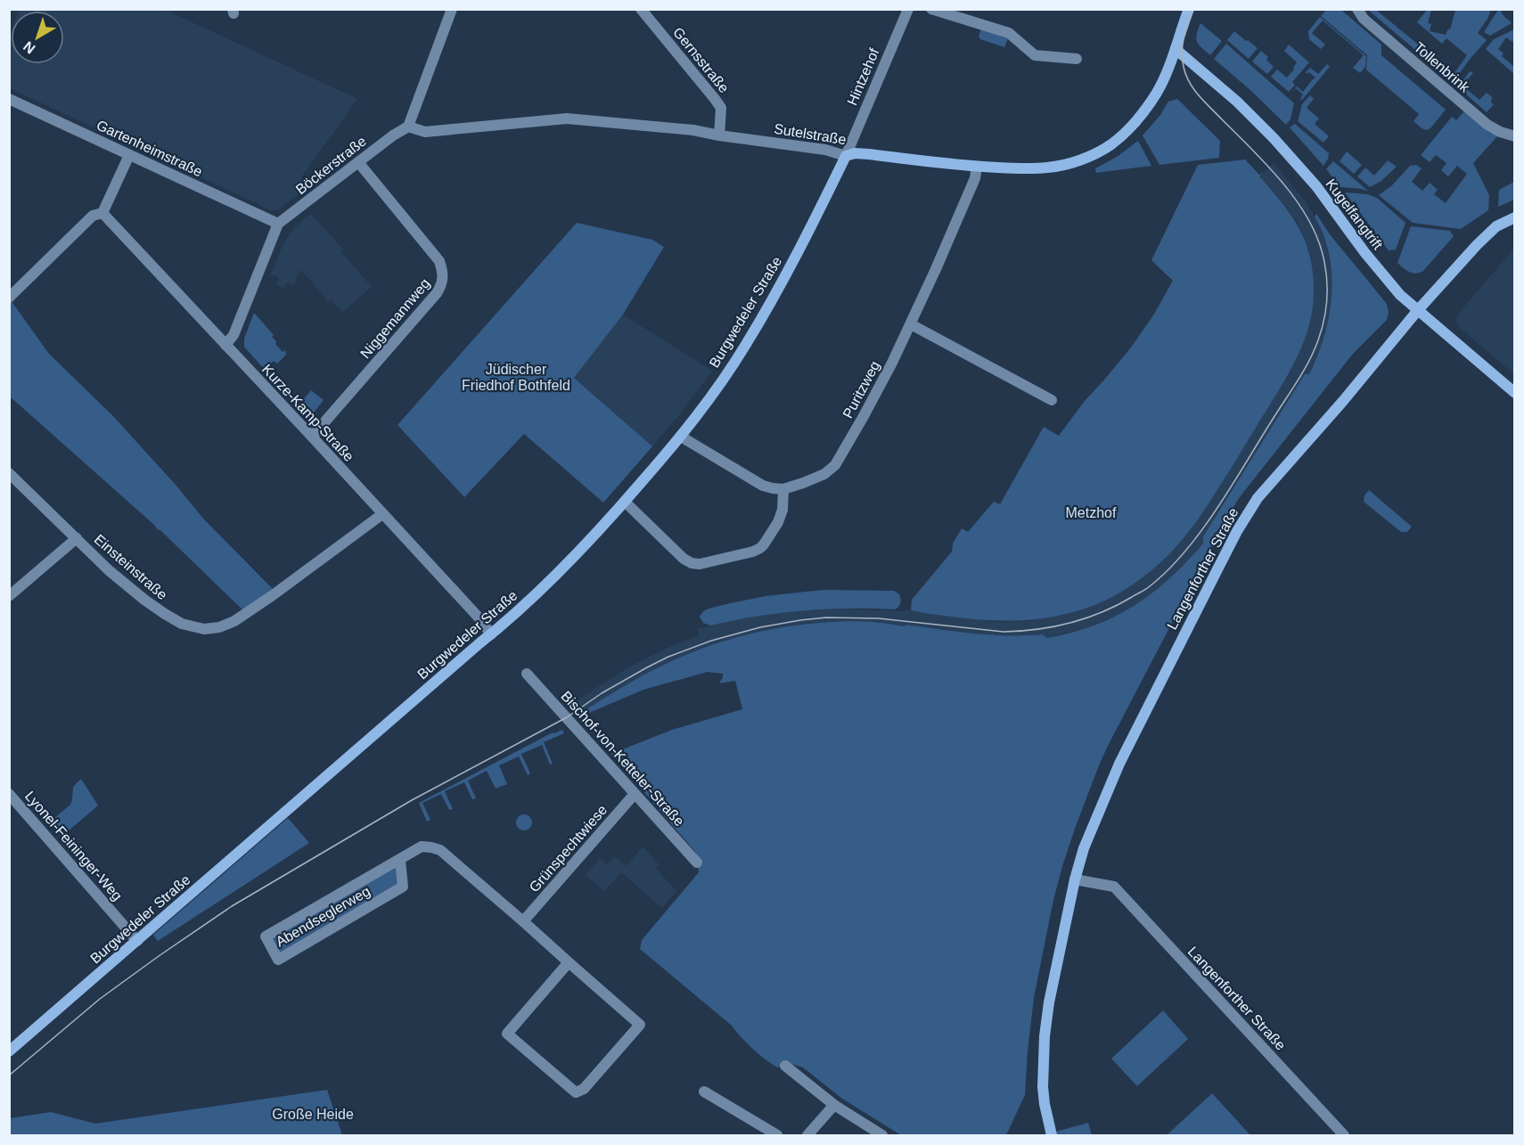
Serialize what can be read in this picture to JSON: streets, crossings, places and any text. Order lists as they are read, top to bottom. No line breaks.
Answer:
{"streets":{"main road":["Sutelstraße","Kugelfangtrift","Burgwedeler Straße","Langenforther Straße"],"street":["Gernsstraße","Tollenbrink","Hintzehof","Gartenheimstraße","Böckerstraße","Niggemannweg","Puritzweg","Kurze-Kamp-Straße","Einsteinstraße","Bischof-von-Ketteler-Straße","Lyonel-Feininger-Weg","Grünspechtwiese","Abendseglerweg"]},"crossings":[["Gernsstraße","Sutelstraße"],["Hintzehof","Sutelstraße"],["Hintzehof","Burgwedeler Straße"],["Sutelstraße","Böckerstraße"],["Sutelstraße","Kugelfangtrift"],["Sutelstraße","Burgwedeler Straße"],["Sutelstraße","Puritzweg"],["Gartenheimstraße","Böckerstraße"],["Böckerstraße","Niggemannweg"],["Kugelfangtrift","Langenforther Straße"],["Burgwedeler Straße","Kurze-Kamp-Straße"],["Burgwedeler Straße","Lyonel-Feininger-Weg"],["Niggemannweg","Kurze-Kamp-Straße"],["Kurze-Kamp-Straße","Einsteinstraße"],["Bischof-von-Ketteler-Straße","Grünspechtwiese"],["Grünspechtwiese","Abendseglerweg"]],"parks":["Jüdischer Friedhof Bothfeld","Metzhof","Große Heide"],"north":"bottom left"}
